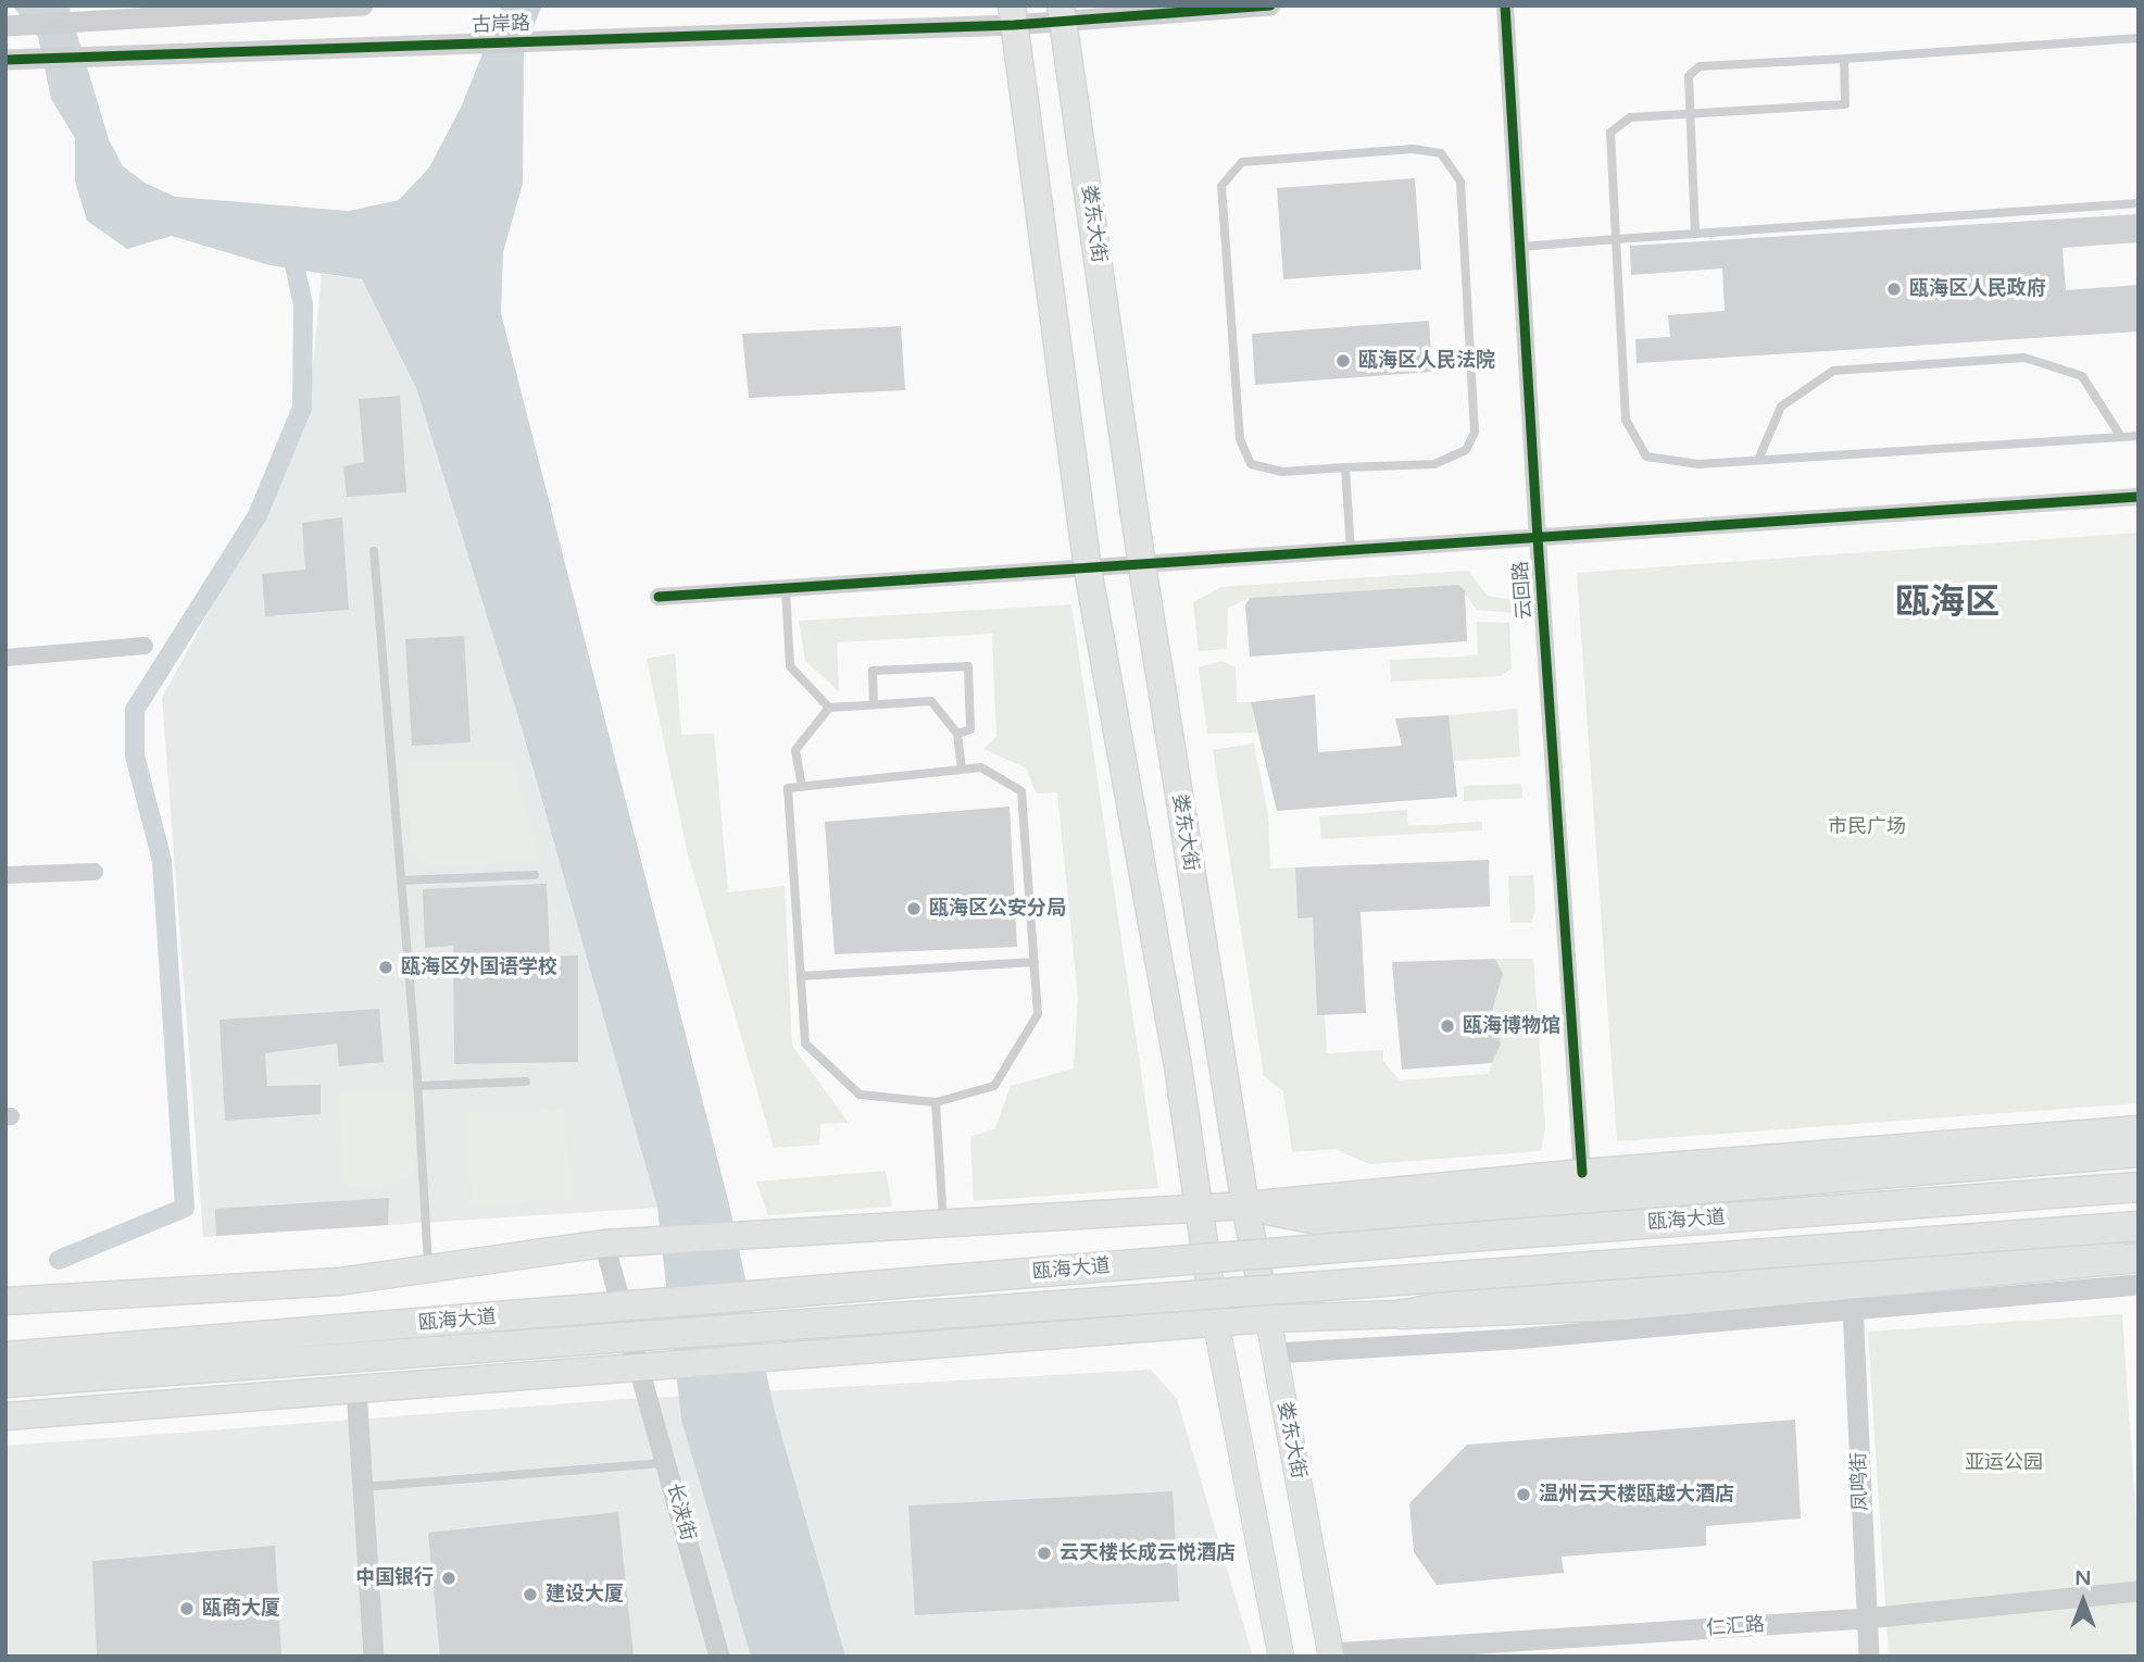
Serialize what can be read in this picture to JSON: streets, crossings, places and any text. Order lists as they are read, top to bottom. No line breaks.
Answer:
{"streets":{"highway":["瓯海大道"],"main road":["娄东大街"],"street":["古岸路","云回路","凤鸣街","长浃街","仁汇路"]},"crossings":[["古岸路","娄东大街"],["娄东大街","仁汇路"],["凤鸣街","仁汇路"]],"districts":["瓯海区"],"parks":["市民广场","亚运公园"],"places":["瓯海区人民政府","瓯海区人民法院","瓯海区公安分局","瓯海区外国语学校","瓯海博物馆","温州云天楼瓯越大酒店","云天楼长成云悦酒店","中国银行","建设大厦","瓯商大厦"],"north":"top"}
